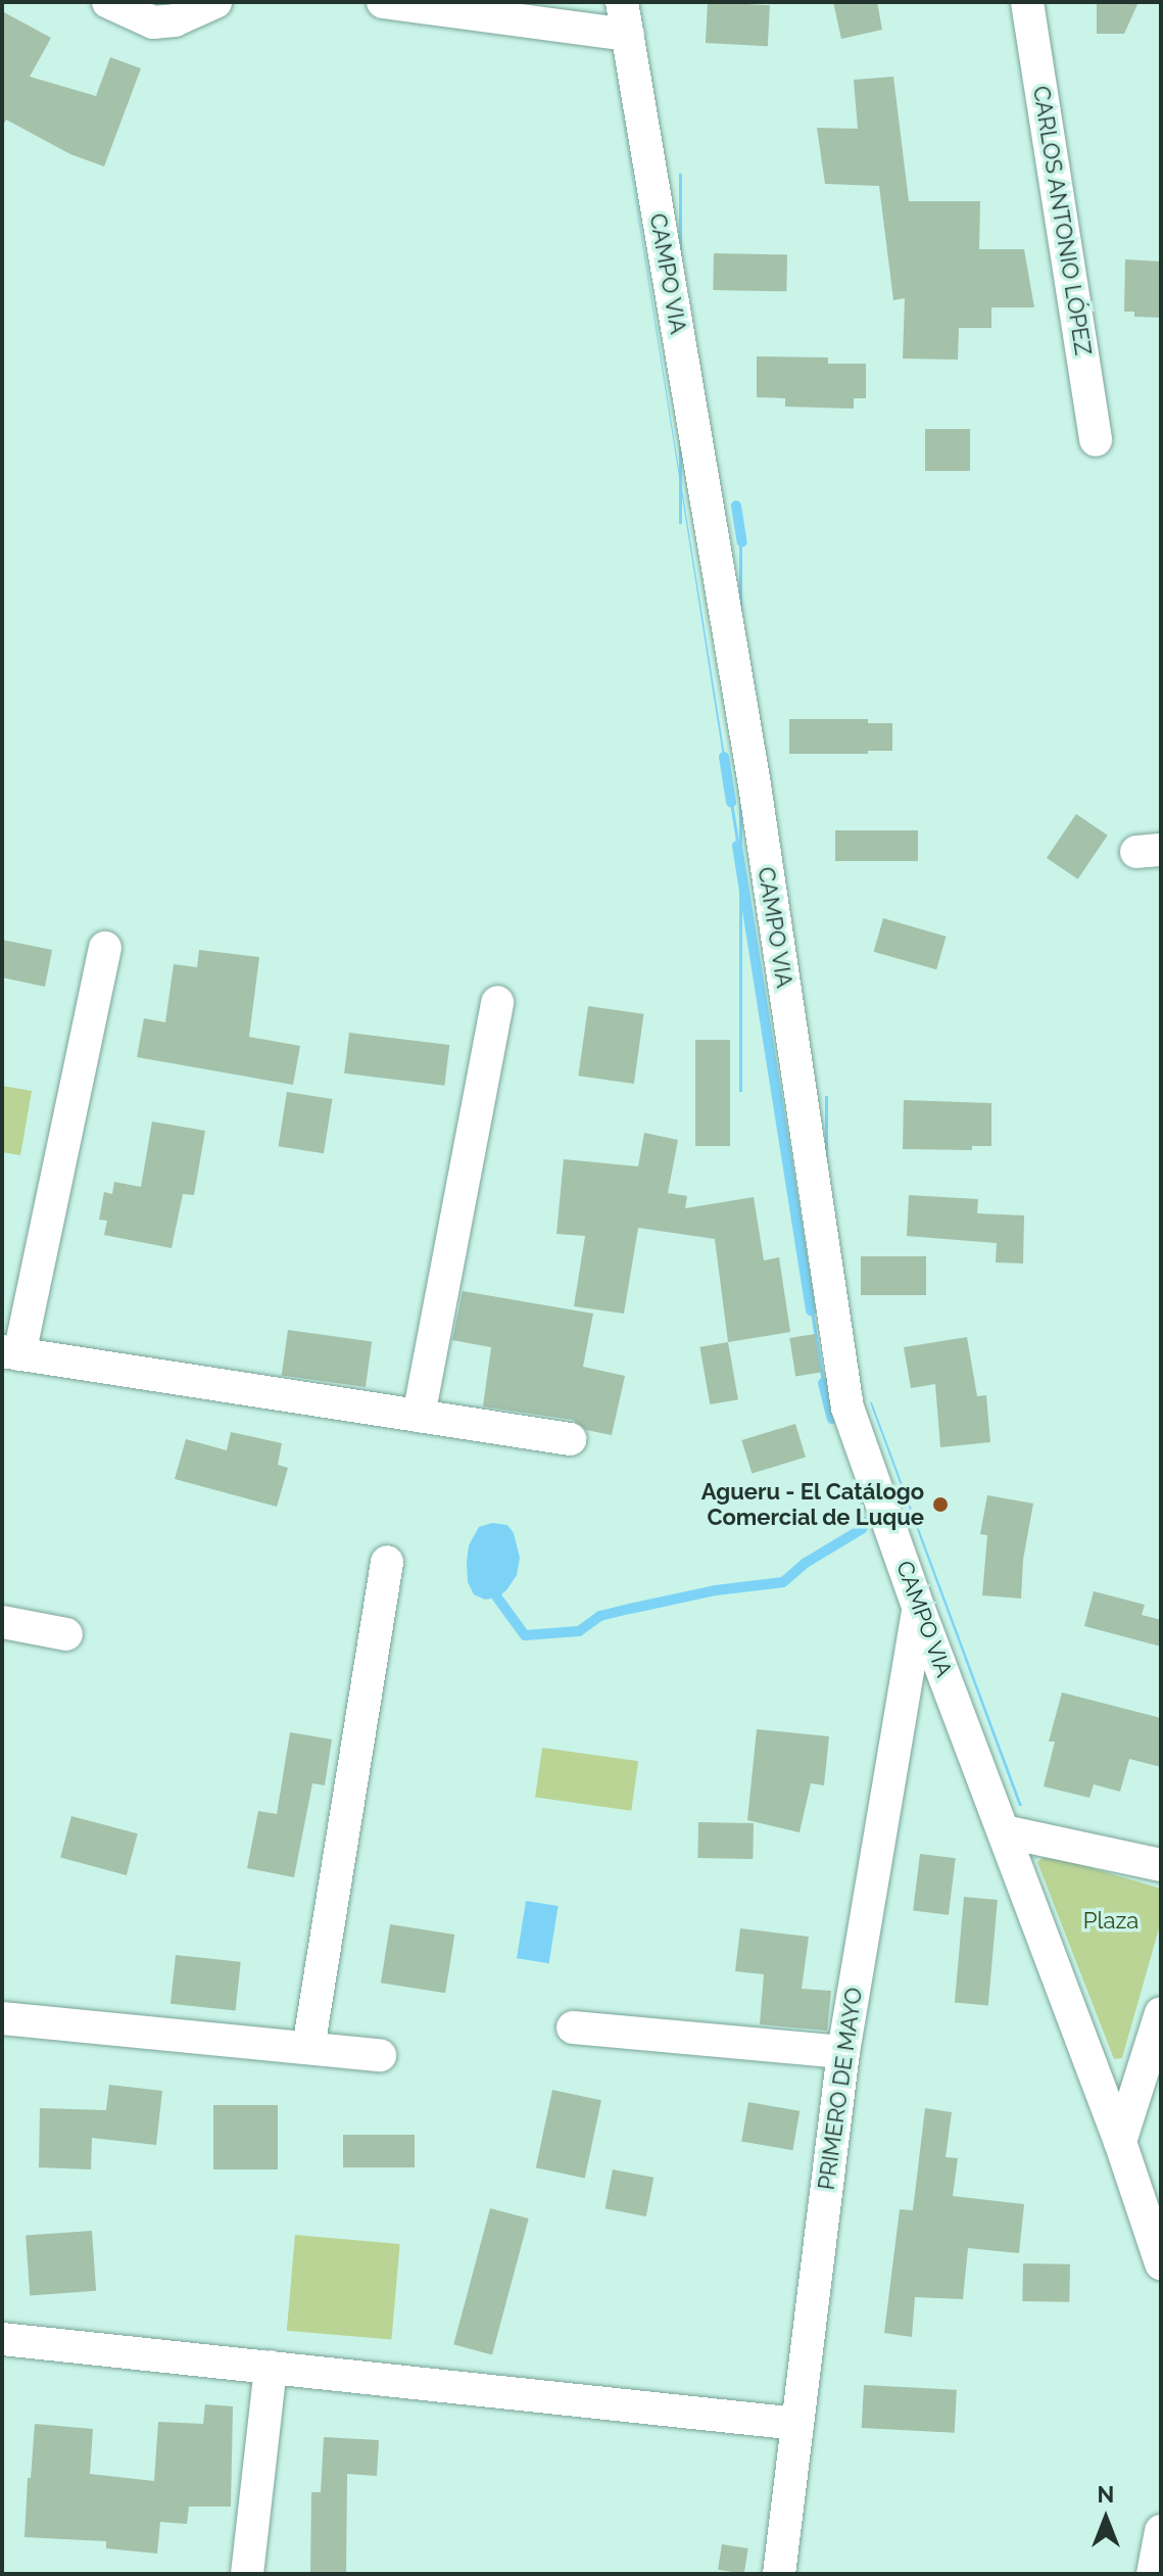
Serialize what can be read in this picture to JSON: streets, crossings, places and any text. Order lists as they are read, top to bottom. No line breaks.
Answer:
{"streets":{"street":["CARLOS ANTONIO LÓPEZ","CAMPO VIA","PRIMERO DE MAYO"]},"crossings":[["CAMPO VIA","PRIMERO DE MAYO"]],"parks":["Plaza"],"places":["Agueru - El Catálogo Comercial de Luque"],"north":"top"}
